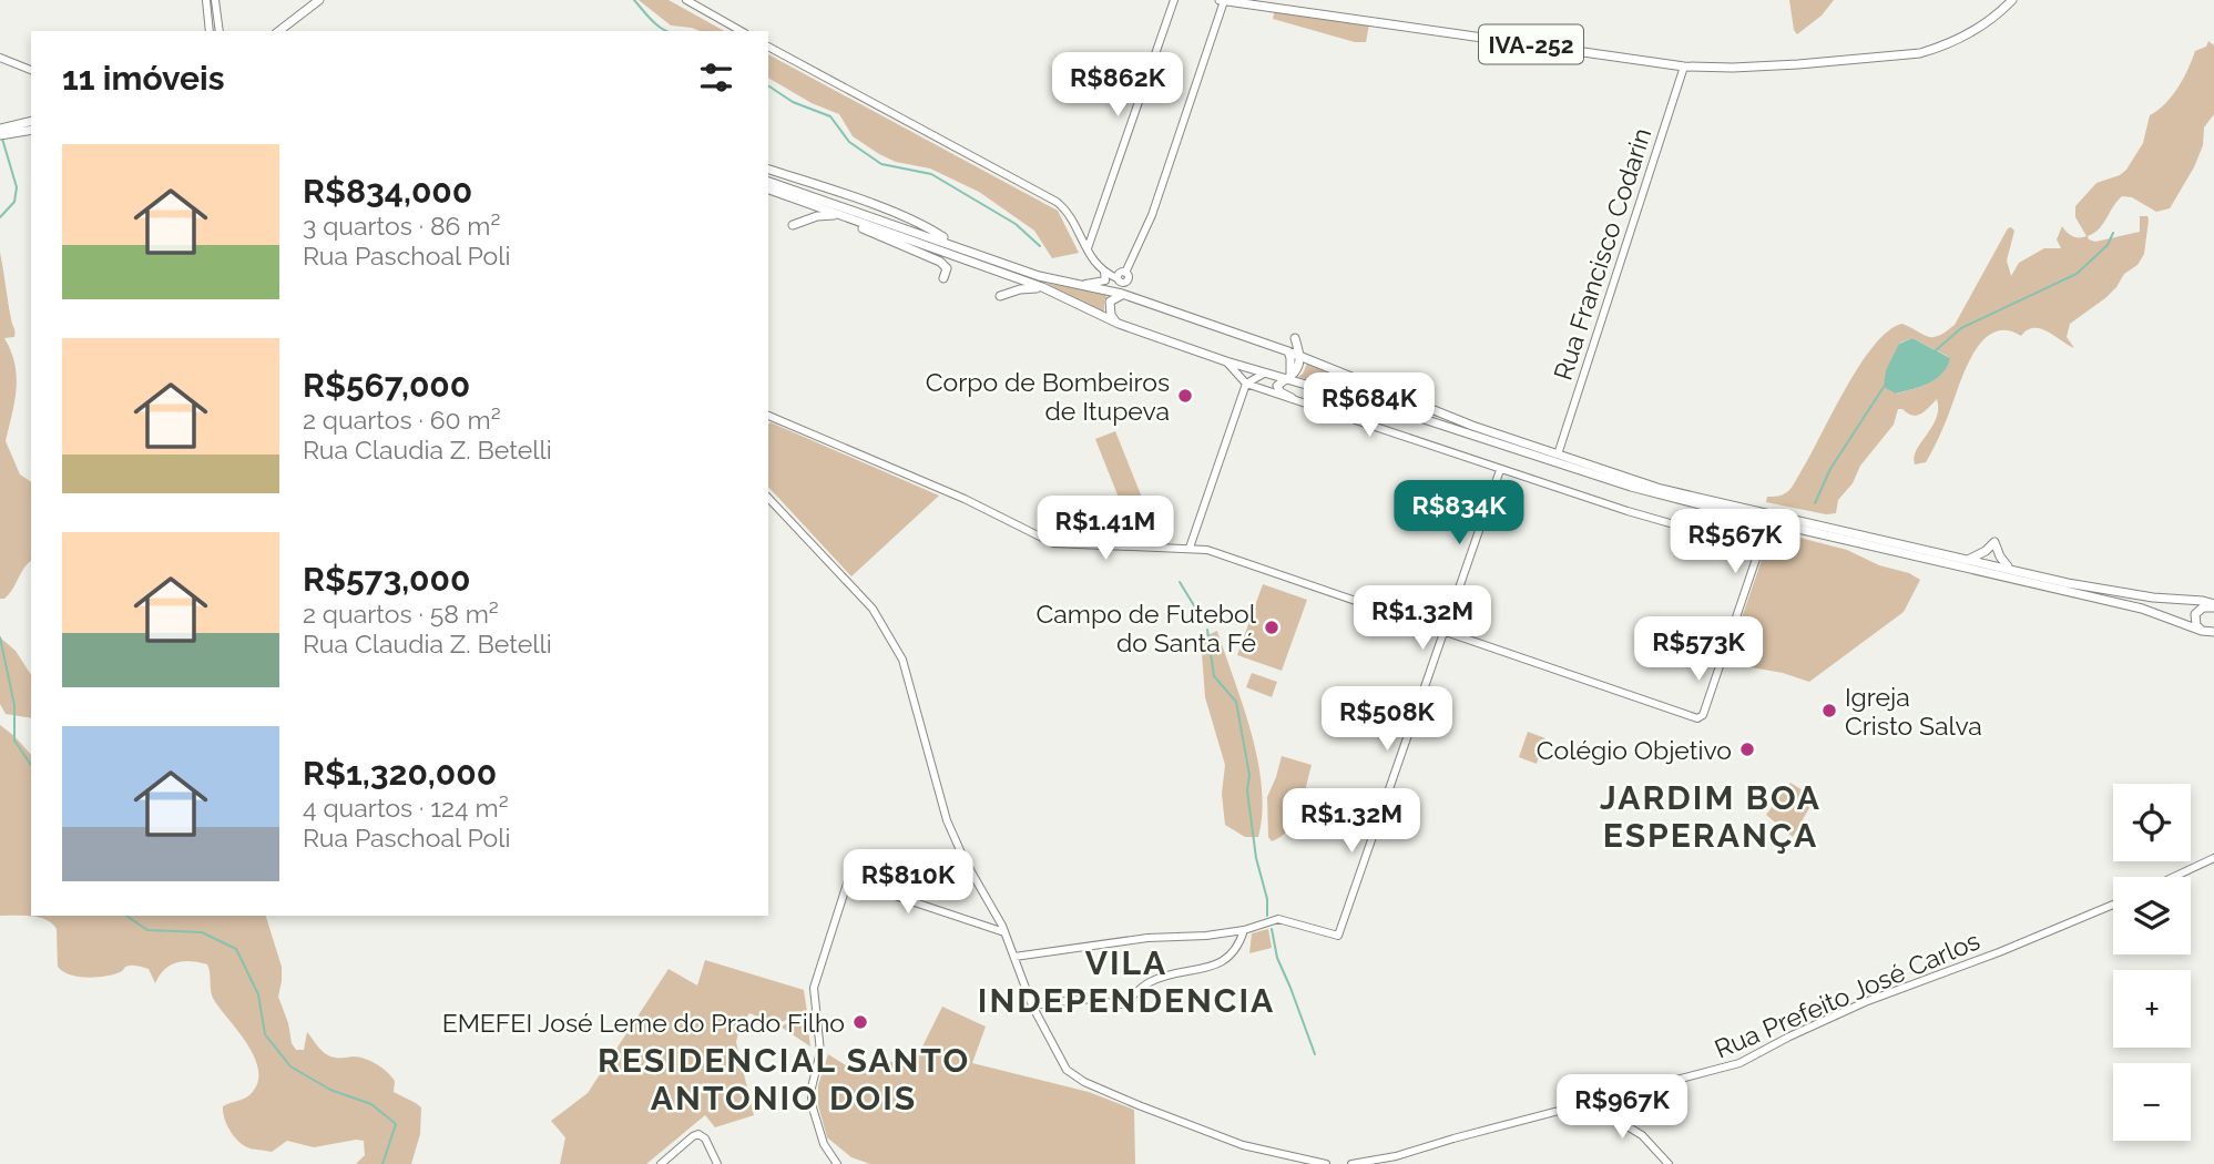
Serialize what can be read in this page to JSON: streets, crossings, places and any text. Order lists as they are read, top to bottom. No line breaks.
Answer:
{"streets":{"main road":["IVA-252"],"street":["Rua Francisco Codarin","Rua Prefeito José Carlos"]},"crossings":[["IVA-252","Rua Francisco Codarin"]],"districts":["JARDIM BOA ESPERANÇA","VILA INDEPENDENCIA","RESIDENCIAL SANTO ANTONIO DOIS"],"places":["Corpo de Bombeiros de Itupeva","Campo de Futebol do Santa Fé","Igreja Cristo Salva","Colégio Objetivo","EMEFEI José Leme do Prado Filho"],"page":{"heading":"11 imóveis","price":["R$862K","R$684K","R$834K","R$1.41M","R$567K","R$1.32M","R$573K","R$508K","R$1.32M","R$810K","R$967K"],"list":[{"name":"R$834,000","note":"3 quartos · 86 m² · Rua Paschoal Poli"},{"name":"R$567,000","note":"2 quartos · 60 m² · Rua Claudia Z. Betelli"},{"name":"R$573,000","note":"2 quartos · 58 m² · Rua Claudia Z. Betelli"},{"name":"R$1,320,000","note":"4 quartos · 124 m² · Rua Paschoal Poli"}],"map_buttons":["+","−"]}}
